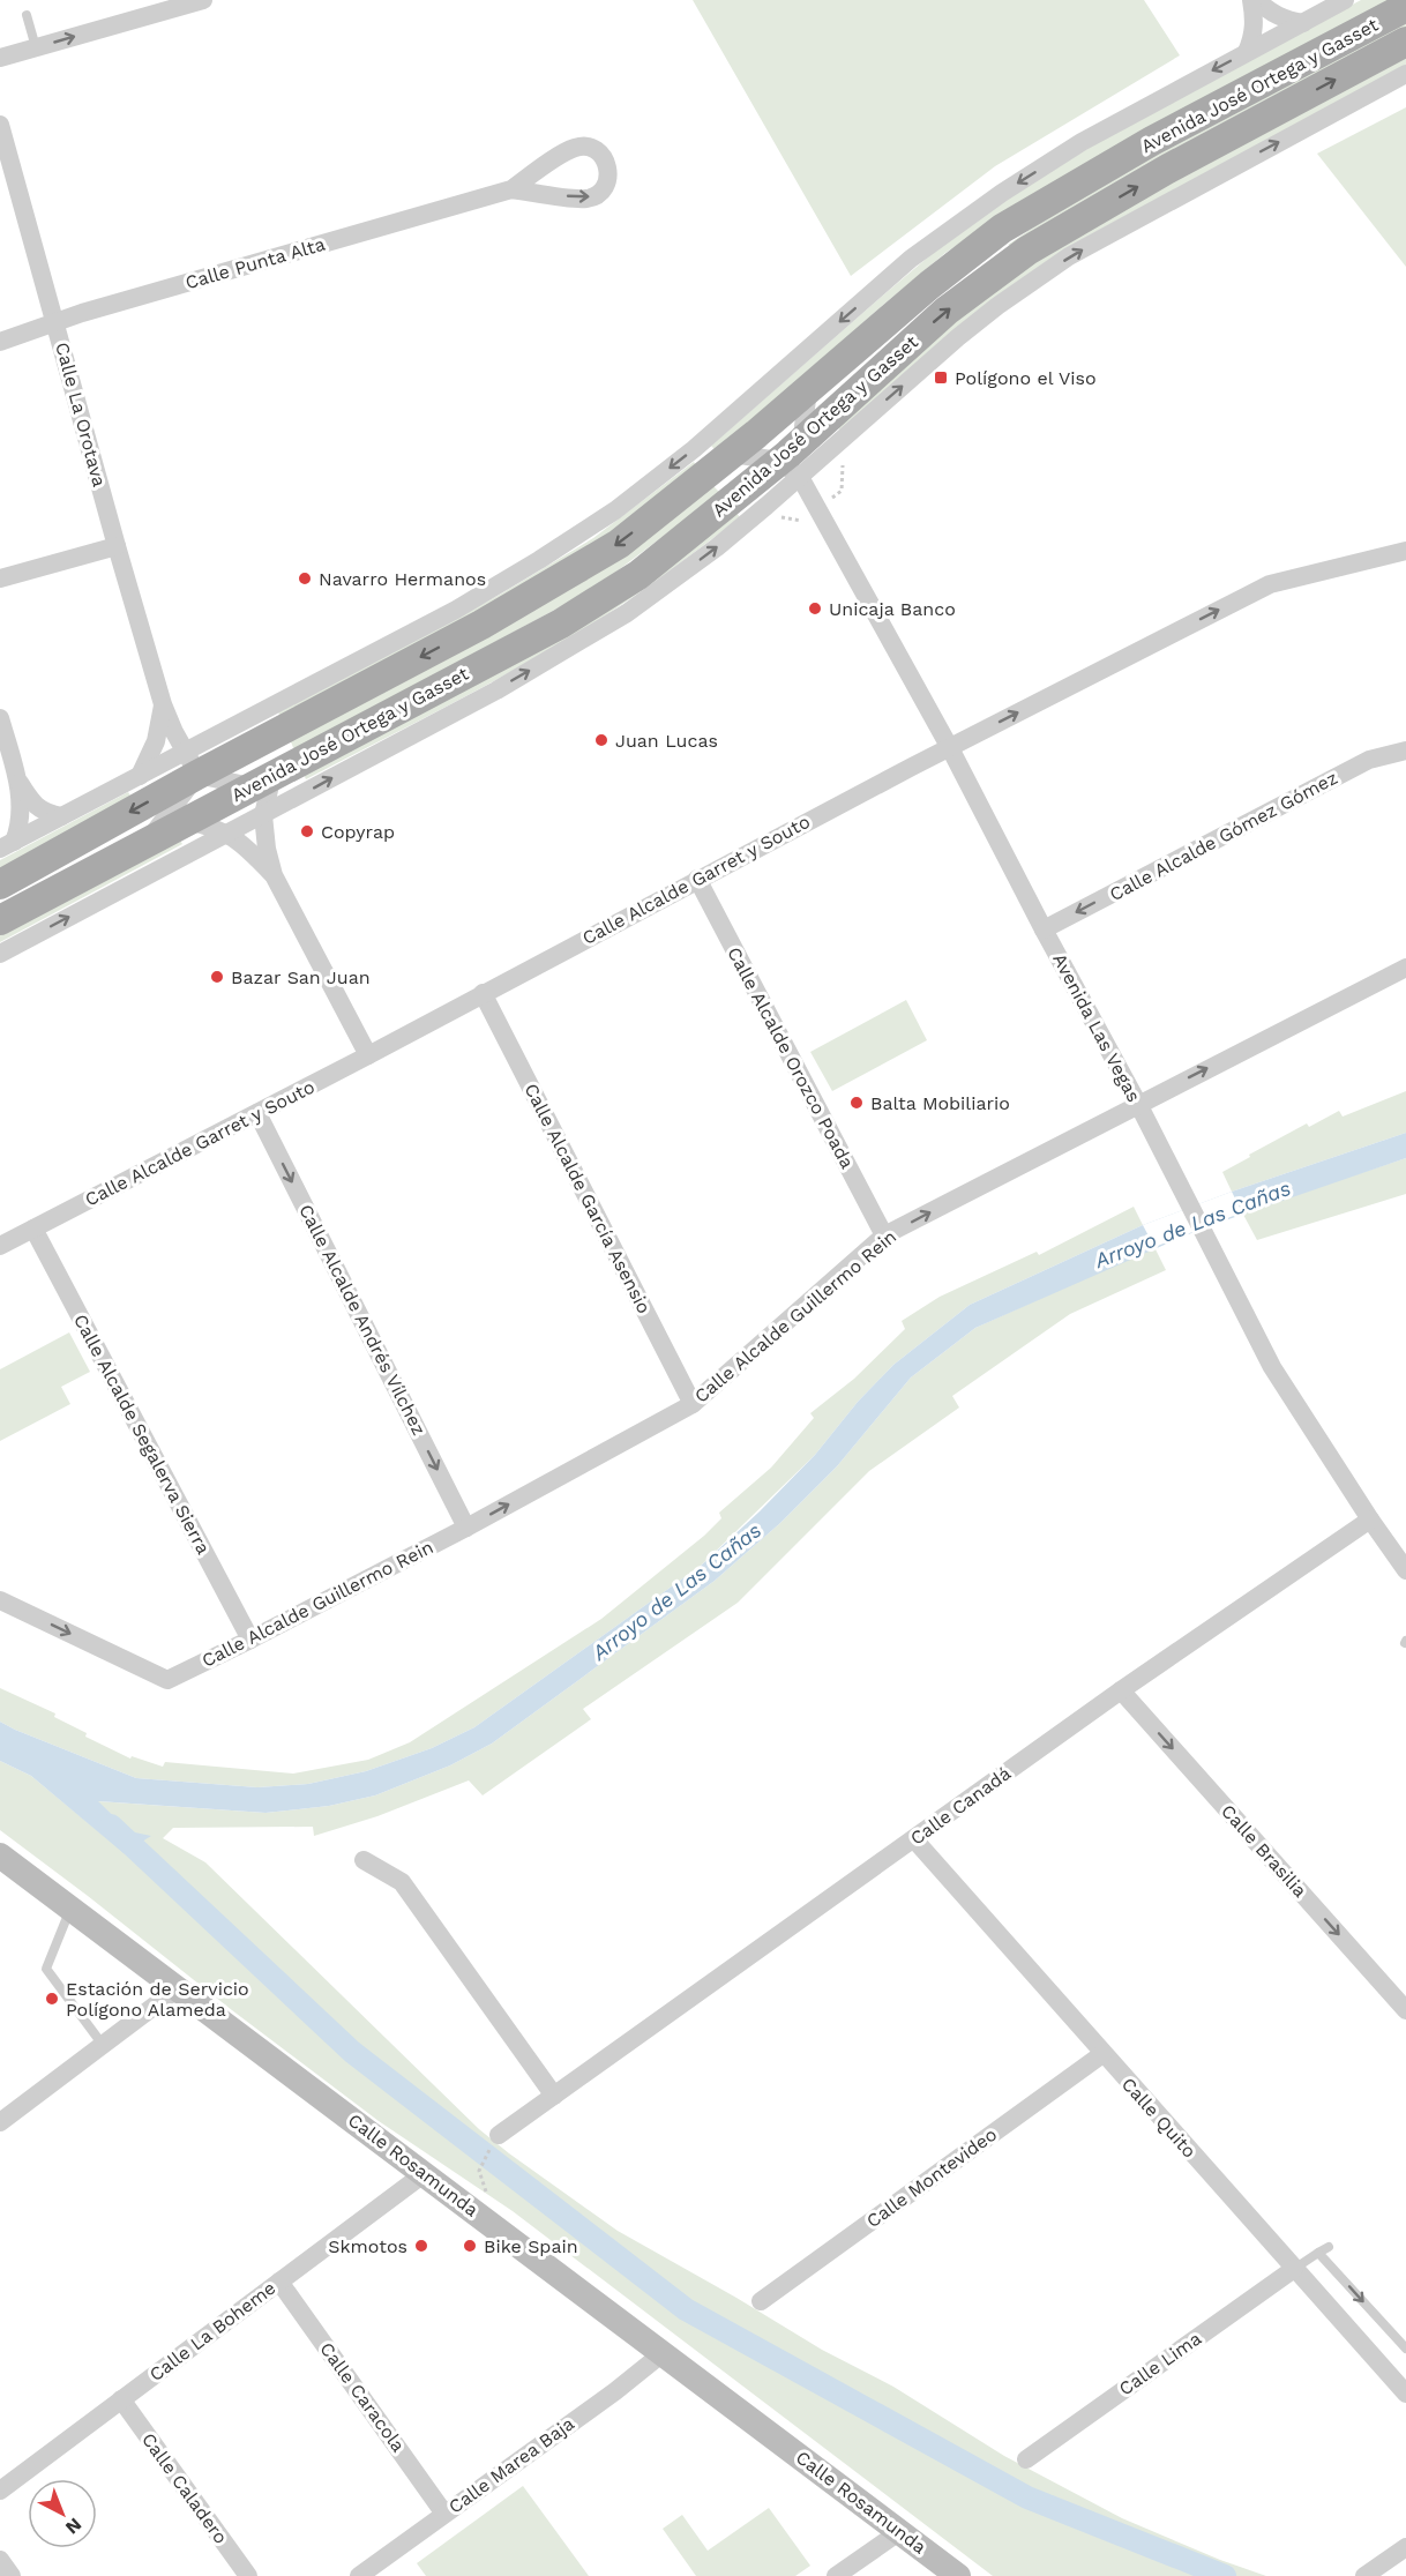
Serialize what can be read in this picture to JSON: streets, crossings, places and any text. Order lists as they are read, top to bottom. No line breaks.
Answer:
{"streets":{"main road":["Avenida José Ortega y Gasset","Calle Rosamunda"],"street":["Calle Punta Alta","Calle La Orotava","Calle Alcalde Gómez Gómez","Calle Alcalde Garret y Souto","Avenida Las Vegas","Calle Alcalde Orozco Poada","Calle Alcalde García Asensio","Calle Alcalde Guillermo Rein","Calle Alcalde Andrés Vílchez","Calle Alcalde Segalerva Sierra","Calle Canadá","Calle Brasilia","Calle Quito","Calle Montevideo","Calle La Boheme","Calle Lima","Calle Caracola","Calle Marea Baja","Calle Caladero"]},"crossings":[["Avenida José Ortega y Gasset","Calle La Orotava"],["Avenida José Ortega y Gasset","Avenida Las Vegas"],["Calle Punta Alta","Calle La Orotava"],["Calle Alcalde Gómez Gómez","Avenida Las Vegas"],["Calle Alcalde Garret y Souto","Avenida Las Vegas"],["Calle Alcalde Garret y Souto","Calle Alcalde Orozco Poada"],["Calle Alcalde Garret y Souto","Calle Alcalde García Asensio"],["Calle Alcalde Garret y Souto","Calle Alcalde Andrés Vílchez"],["Calle Alcalde Garret y Souto","Calle Alcalde Segalerva Sierra"],["Avenida Las Vegas","Calle Alcalde Guillermo Rein"],["Avenida Las Vegas","Calle Canadá"],["Calle Alcalde Orozco Poada","Calle Alcalde Guillermo Rein"],["Calle Alcalde García Asensio","Calle Alcalde Guillermo Rein"],["Calle Alcalde Guillermo Rein","Calle Alcalde Andrés Vílchez"],["Calle Alcalde Guillermo Rein","Calle Alcalde Segalerva Sierra"],["Calle Canadá","Calle Brasilia"],["Calle Canadá","Calle Quito"],["Calle Quito","Calle Montevideo"],["Calle Quito","Calle Lima"],["Calle Rosamunda","Calle La Boheme"],["Calle Rosamunda","Calle Marea Baja"],["Calle La Boheme","Calle Caracola"],["Calle La Boheme","Calle Caladero"],["Calle Caracola","Calle Marea Baja"]],"one_way":["Calle Alcalde Gómez Gómez","Calle Alcalde Guillermo Rein","Calle Alcalde Andrés Vílchez","Calle Brasilia"],"water":["Arroyo de Las Cañas"],"places":{"transit":["Polígono el Viso"],"other":["Navarro Hermanos","Unicaja Banco","Juan Lucas","Copyrap","Bazar San Juan","Balta Mobiliario","Estación de Servicio Polígono Alameda","Skmotos","Bike Spain"]},"north":"bottom right"}
